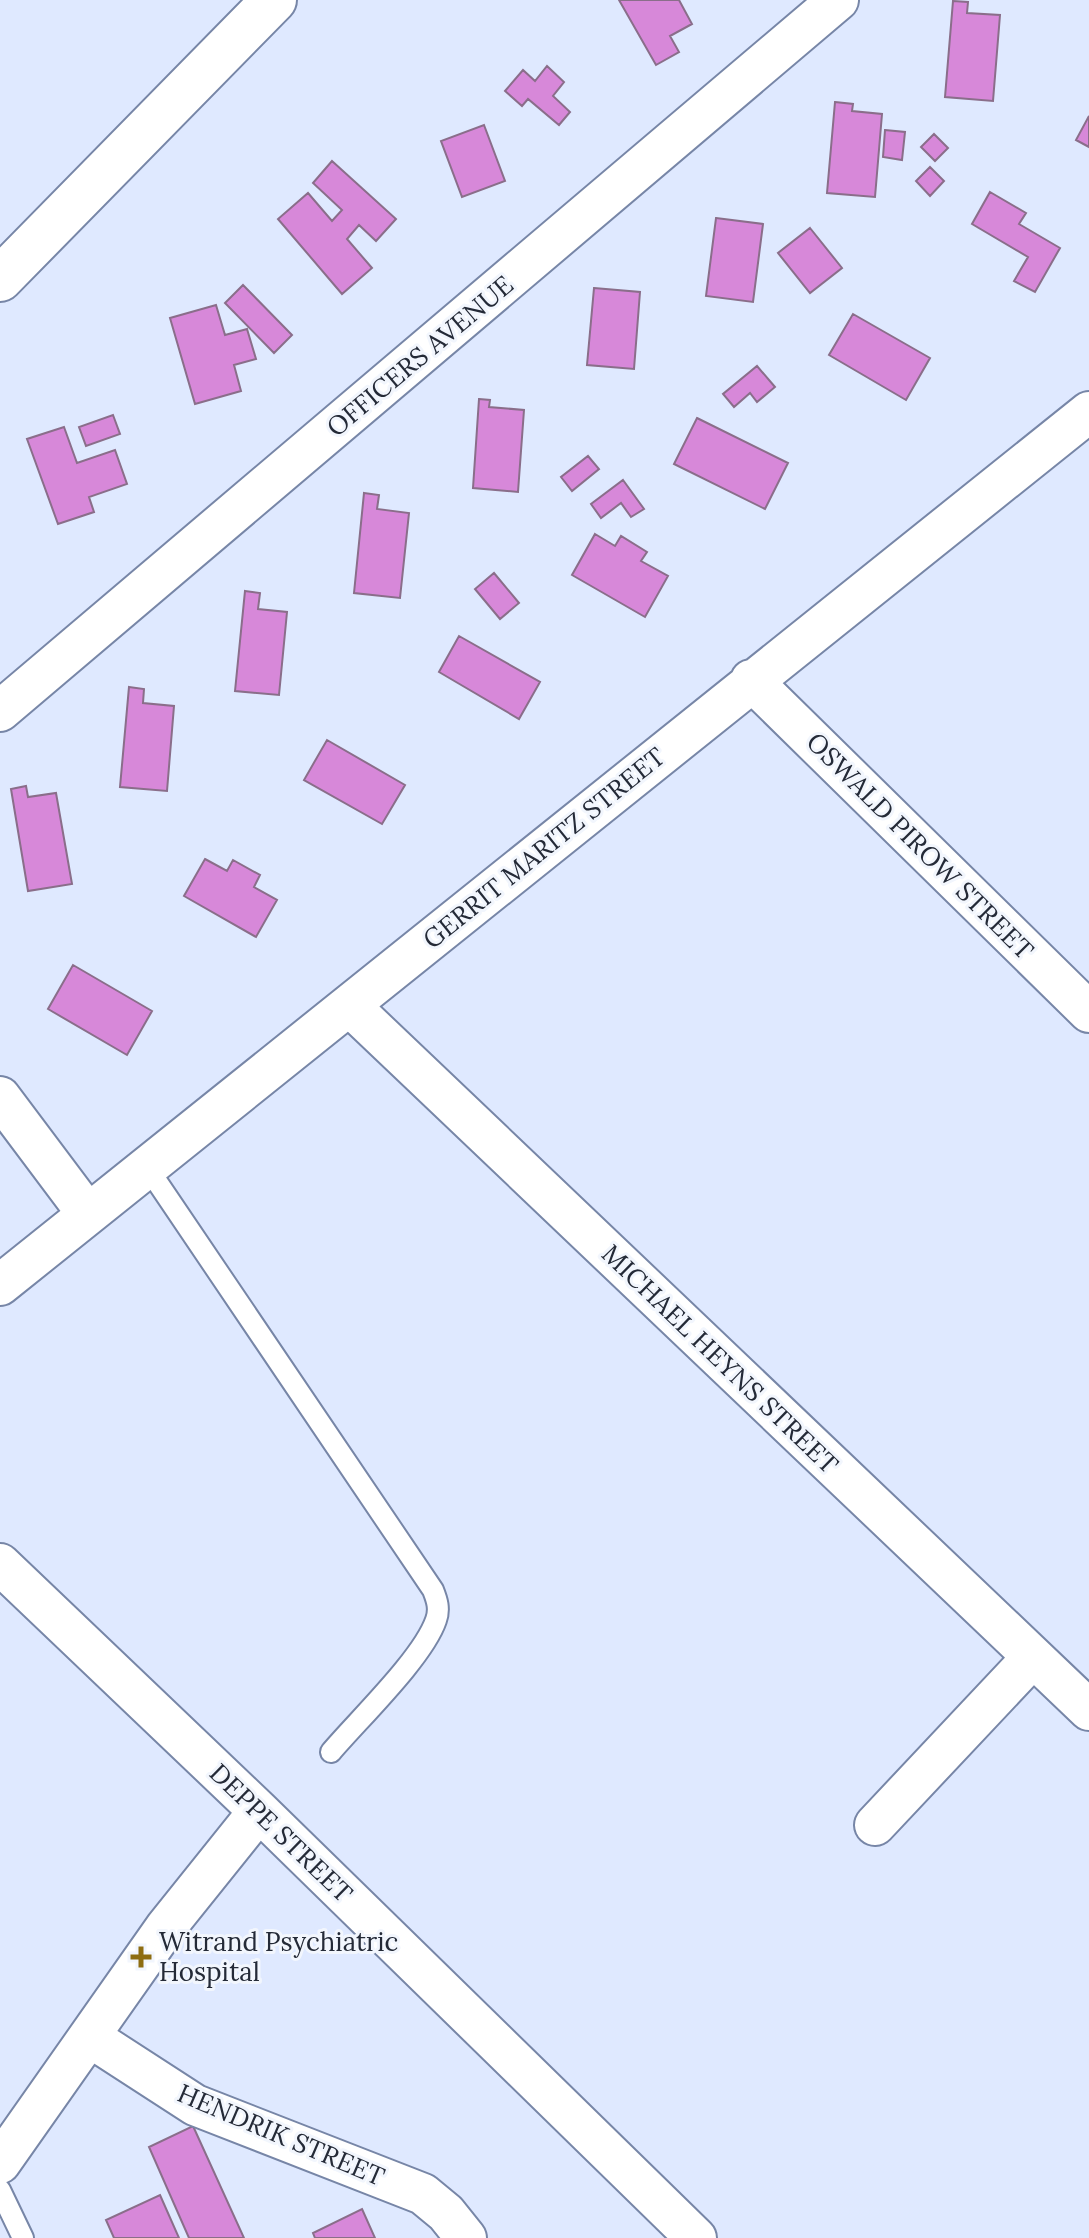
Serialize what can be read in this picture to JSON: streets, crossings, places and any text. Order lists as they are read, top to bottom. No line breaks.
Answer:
{"streets":{"street":["OFFICERS AVENUE","OSWALD PIROW STREET","GERRIT MARITZ STREET","MICHAEL HEYNS STREET","DEPPE STREET","HENDRIK STREET"]},"crossings":[["OSWALD PIROW STREET","GERRIT MARITZ STREET"],["GERRIT MARITZ STREET","MICHAEL HEYNS STREET"]],"places":{"health":["Witrand Psychiatric Hospital"]}}
